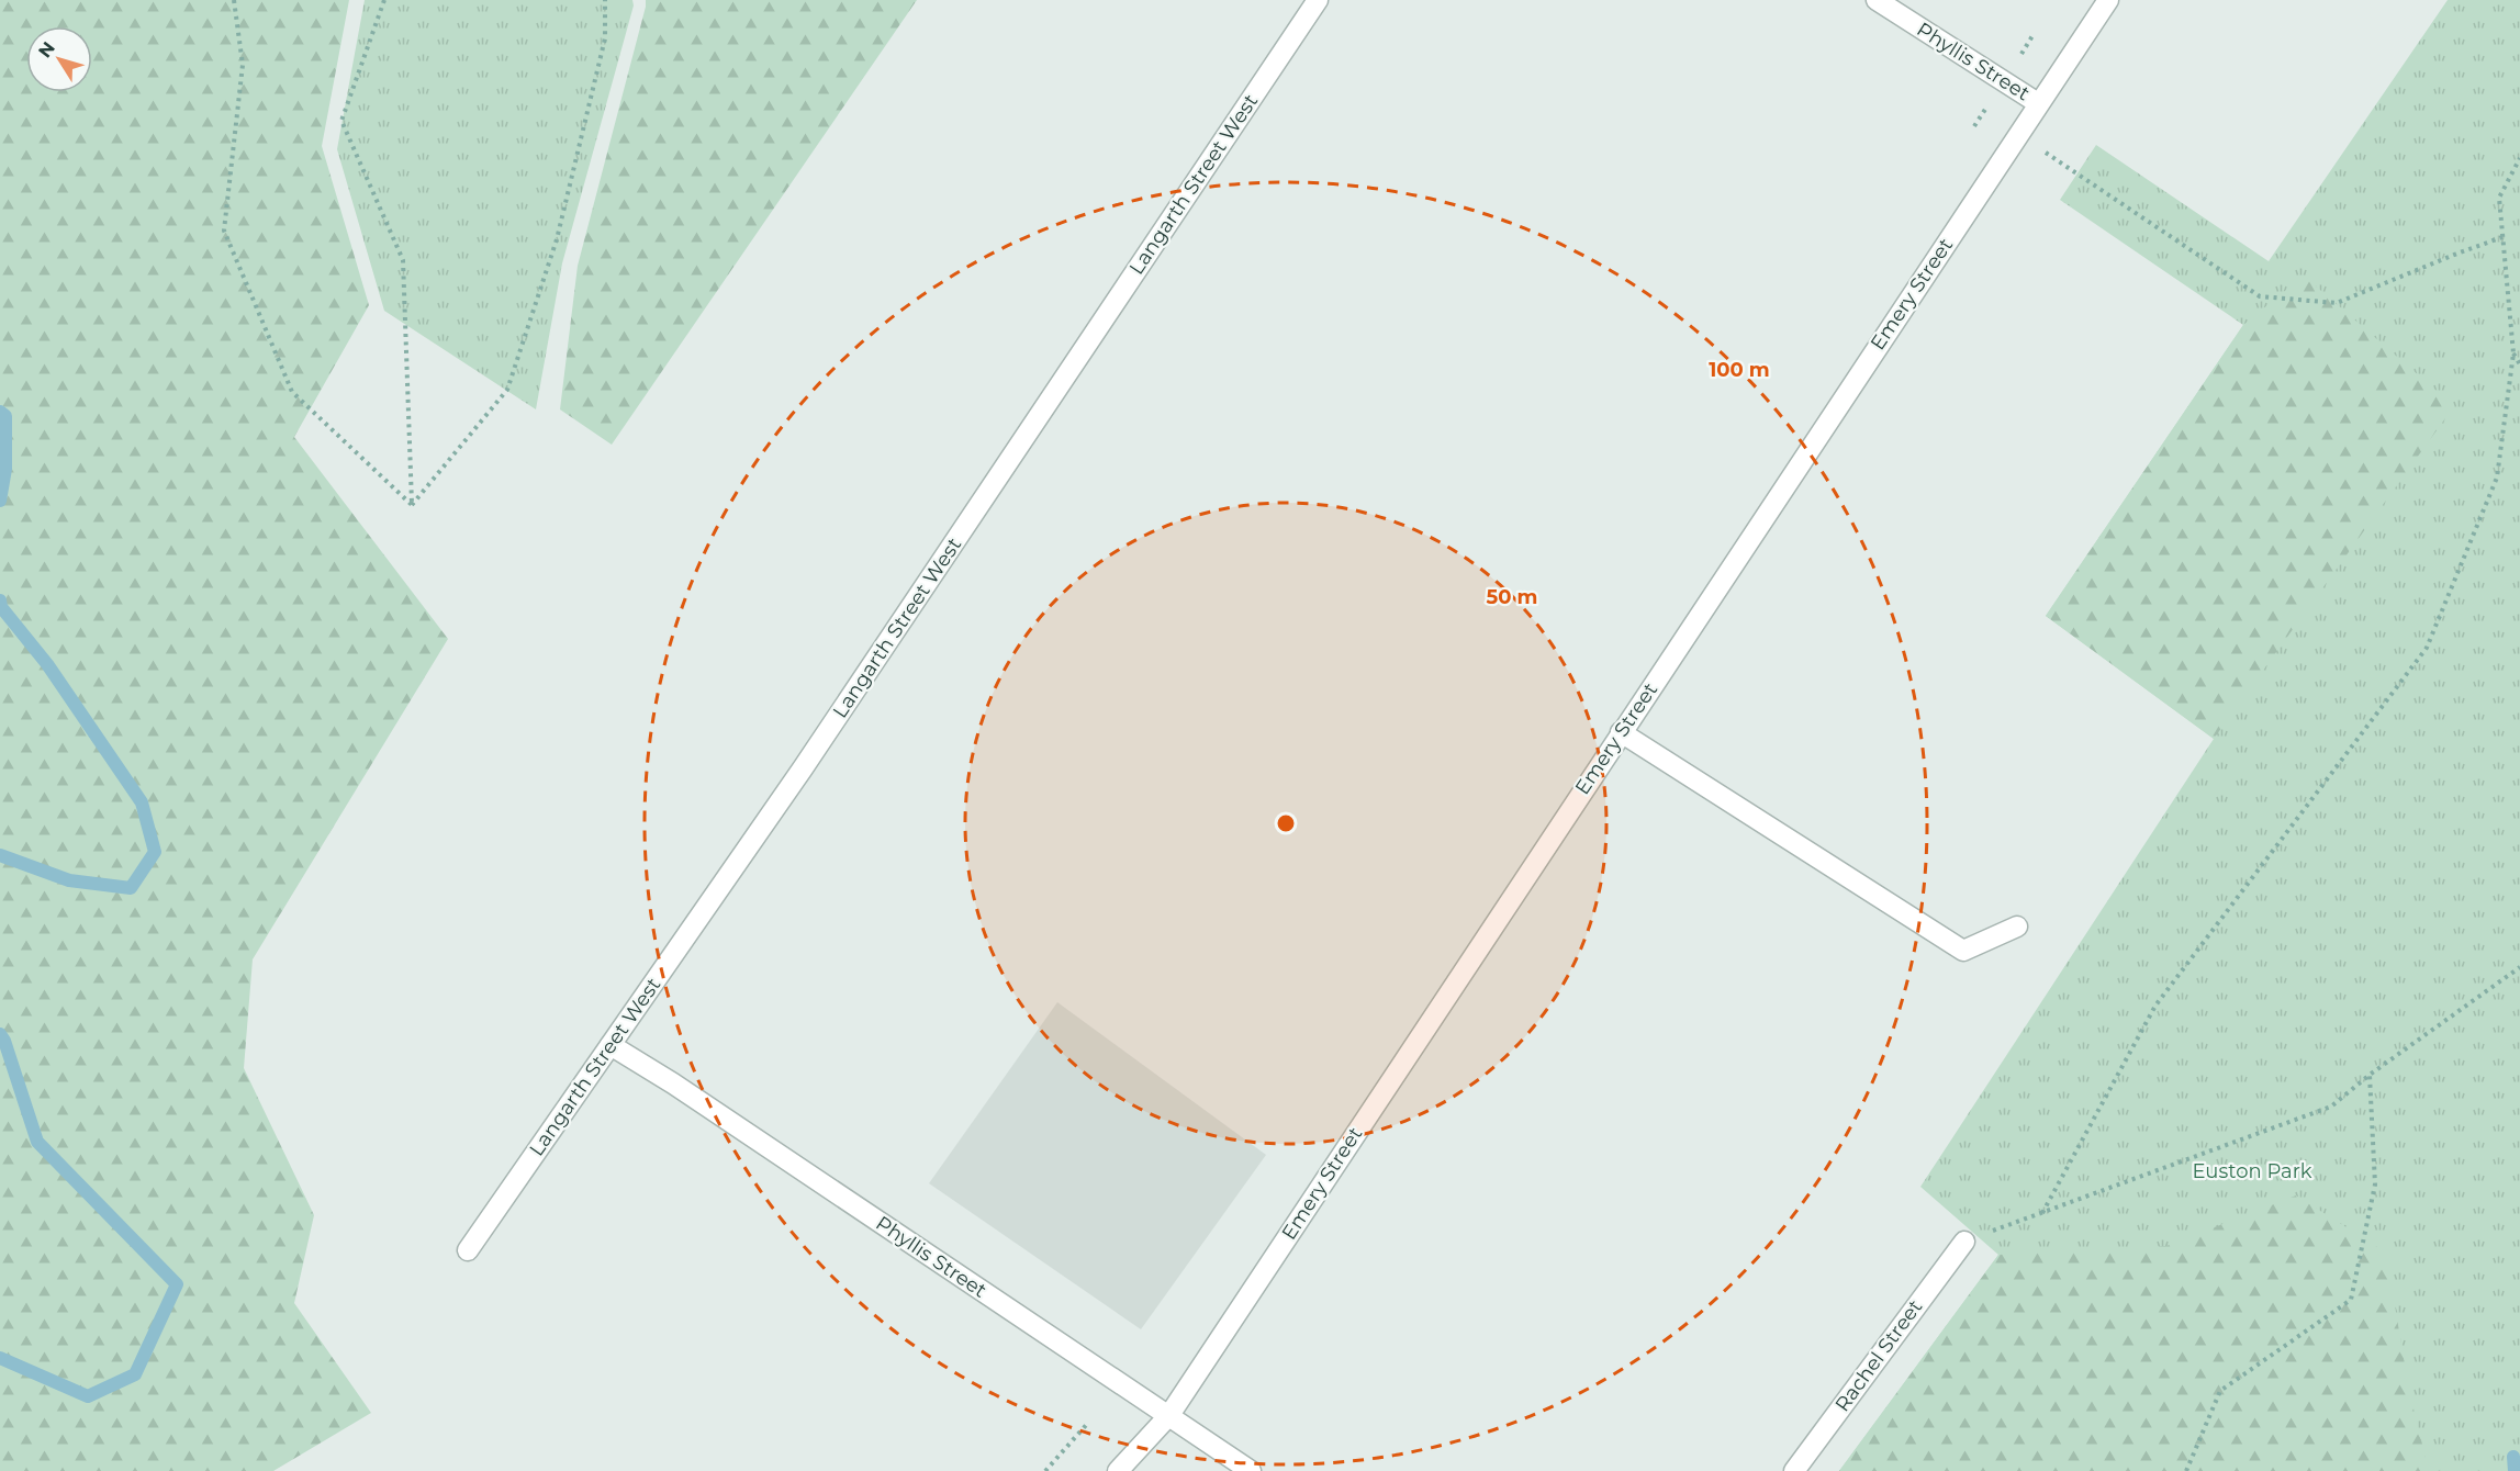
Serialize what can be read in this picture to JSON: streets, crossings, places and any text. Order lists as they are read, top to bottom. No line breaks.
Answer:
{"streets":{"street":["Phyllis Street","Langarth Street West","Emery Street","Rachel Street"]},"crossings":[["Phyllis Street","Langarth Street West"],["Phyllis Street","Emery Street"]],"parks":["Euston Park"],"north":"top left","rings":["100 m","50 m"]}
